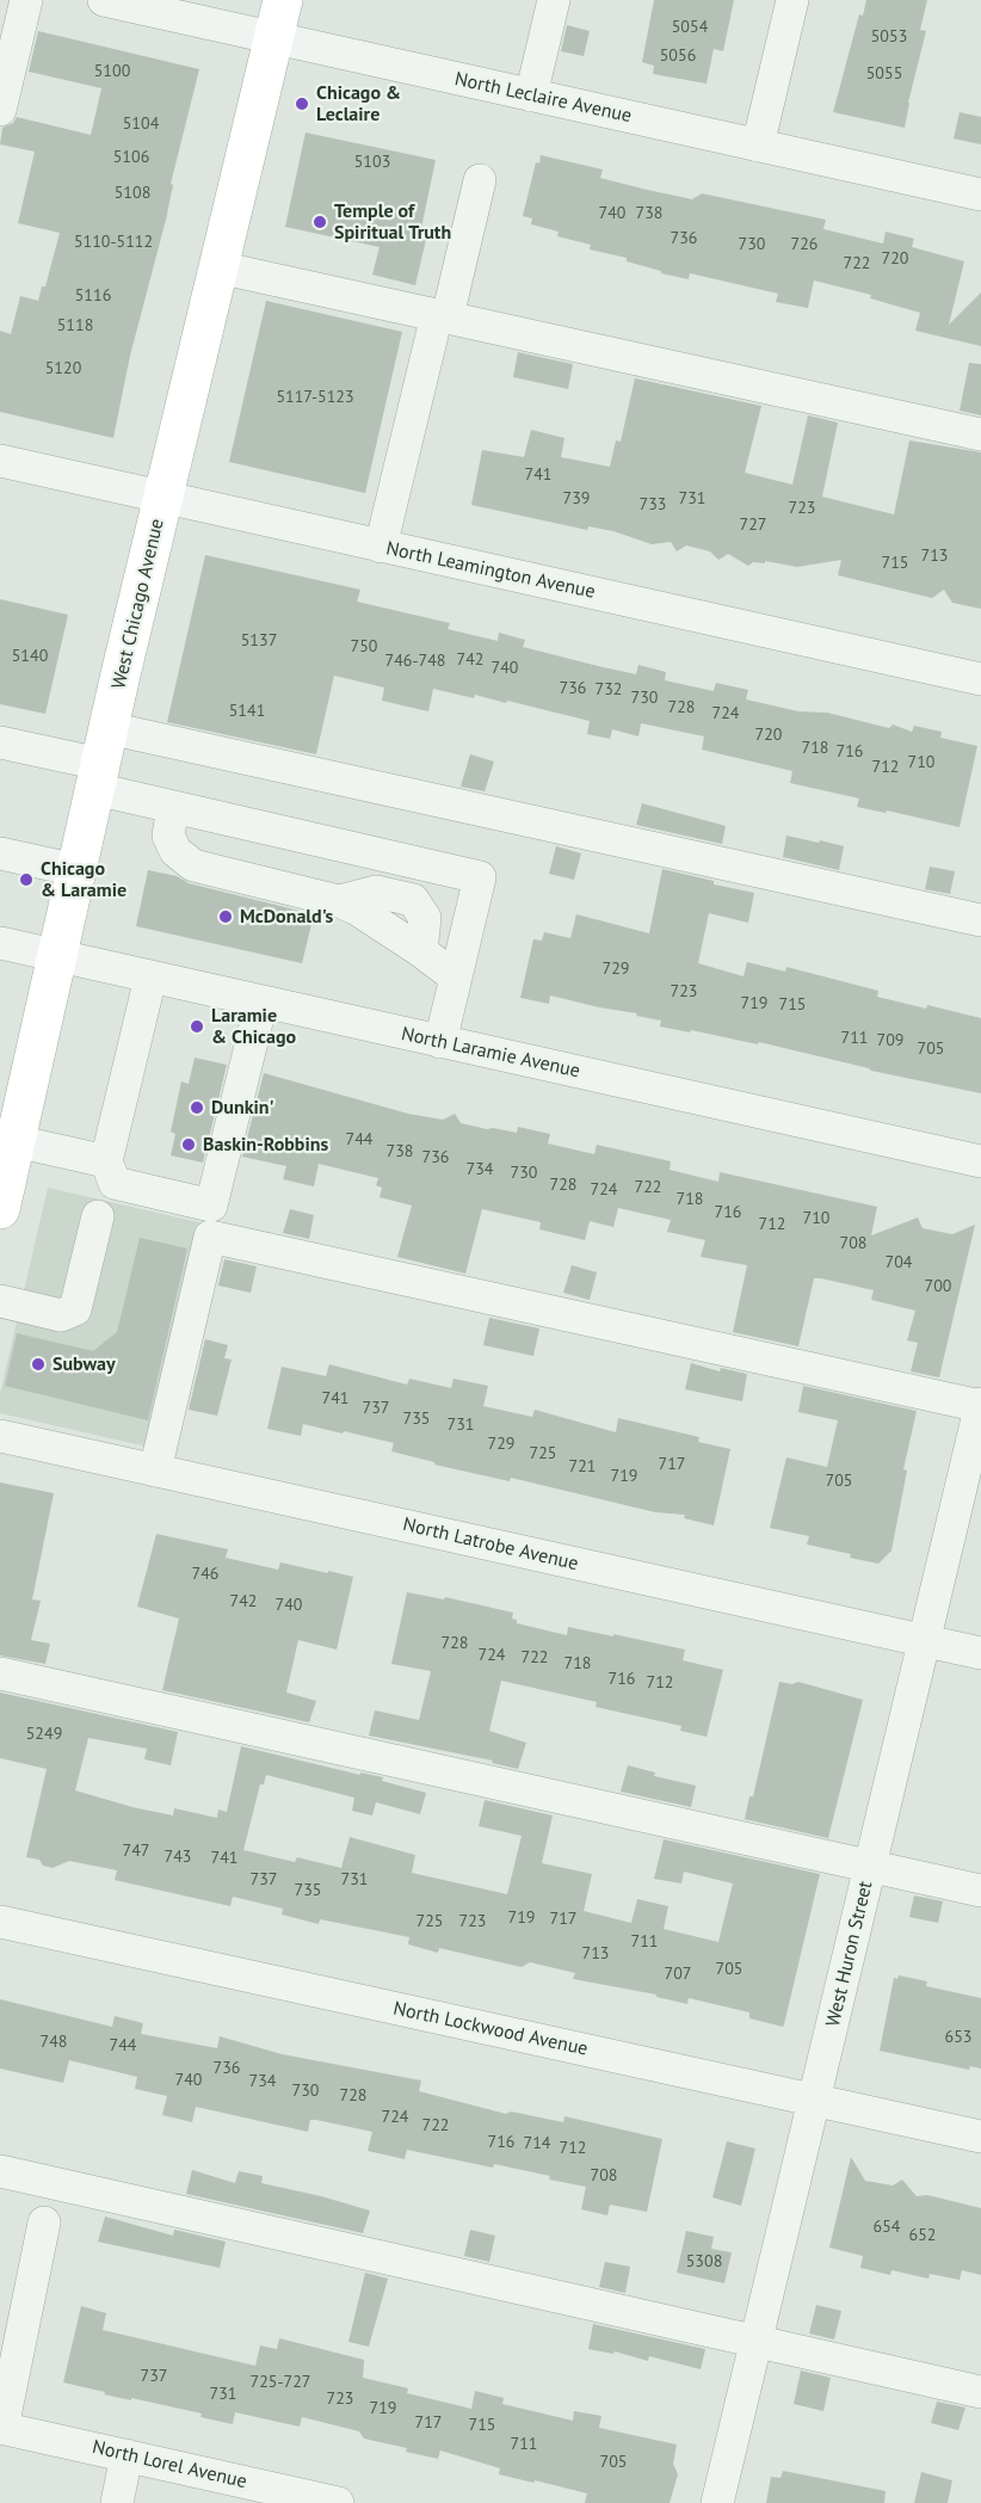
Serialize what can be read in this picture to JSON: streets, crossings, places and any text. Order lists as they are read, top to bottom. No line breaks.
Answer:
{"streets":{"main road":["West Chicago Avenue"],"street":["North Leclaire Avenue","North Leamington Avenue","North Laramie Avenue","North Latrobe Avenue","West Huron Street","North Lockwood Avenue","North Lorel Avenue"]},"crossings":[["North Leclaire Avenue","West Chicago Avenue"],["North Leamington Avenue","West Chicago Avenue"],["West Chicago Avenue","North Laramie Avenue"],["North Latrobe Avenue","West Huron Street"],["West Huron Street","North Lockwood Avenue"]],"places":["Chicago & Leclaire","Temple of Spiritual Truth","Chicago & Laramie","McDonald's","Laramie & Chicago","Dunkin'","Baskin-Robbins","Subway"],"house_numbers":["5054","5053","5056","5100","5055","5104","5106","5103","5108","740","738","736","5110-5112","730","726","720","722","5116","5118","5120","5117-5123","741","739","731","733","723","727","713","715","5137","750","5140","742","746-748","740","736","732","730","728","5141","724","720","718","716","710","712","729","723","719","715","711","709","705","744","738","736","734","730","728","722","724","718","716","710","712","708","704","700","741","737","735","731","729","725","717","721","719","705","746","742","740","728","724","722","718","716","712","5249","747","743","741","737","731","735","719","717","725","723","711","713","705","707","653","748","744","736","740","734","730","728","724","722","716","714","712","708","654","652","5308","737","725-727","731","723","719","717","715","711","705"]}
